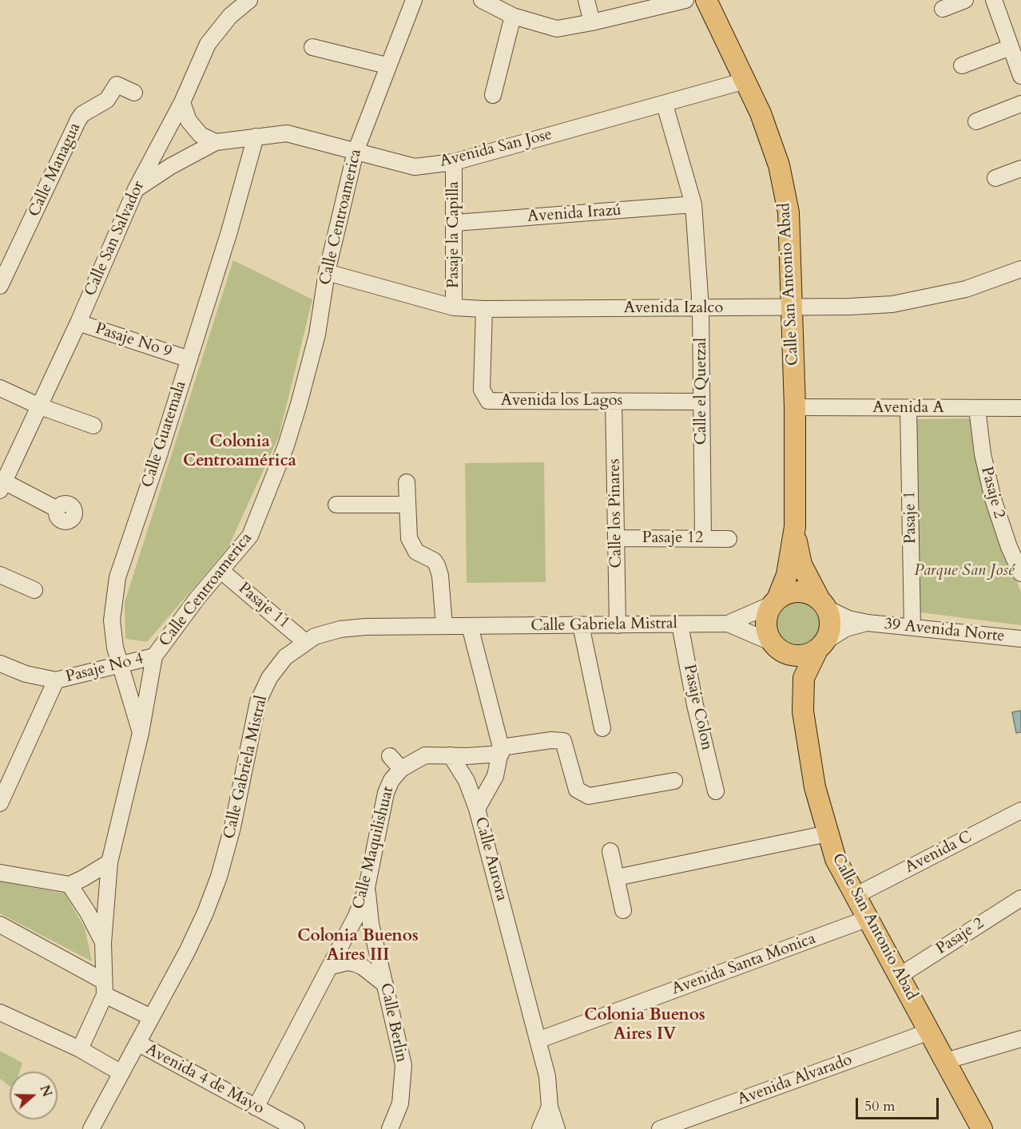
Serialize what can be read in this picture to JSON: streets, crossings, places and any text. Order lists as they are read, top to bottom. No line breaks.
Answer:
{"streets":{"main road":["Calle San Antonio Abad"],"street":["Avenida San Jose","Calle Managua","Avenida Irazú","Calle Centroamerica","Pasaje la Capilla","Calle San Salvador","Avenida Izalco","Pasaje No 9","Calle el Quetzal","Avenida los Lagos","Avenida A","Calle Guatemala","Pasaje 2","Calle los Pinares","Pasaje 1","Pasaje 12","Pasaje 11","Calle Gabriela Mistral","39 Avenida Norte","Pasaje No 4","Pasaje Colon","Calle Maquilishuat","Avenida C","Calle Aurora","Avenida Santa Monica","Calle Berlin","Avenida 4 de Mayo","Avenida Alvarado"]},"crossings":[["Avenida San Jose","Calle Centroamerica"],["Avenida San Jose","Pasaje la Capilla"],["Avenida San Jose","Calle San Salvador"],["Avenida San Jose","Calle San Antonio Abad"],["Avenida San Jose","Calle el Quetzal"],["Avenida San Jose","Calle Guatemala"],["Avenida Irazú","Pasaje la Capilla"],["Avenida Irazú","Calle el Quetzal"],["Calle Centroamerica","Avenida Izalco"],["Calle Centroamerica","Calle Guatemala"],["Calle Centroamerica","Pasaje 11"],["Calle Centroamerica","Pasaje No 4"],["Pasaje la Capilla","Avenida Izalco"],["Calle San Salvador","Pasaje No 9"],["Calle San Antonio Abad","Avenida Izalco"],["Calle San Antonio Abad","Avenida A"],["Calle San Antonio Abad","Pasaje 2"],["Calle San Antonio Abad","Calle Gabriela Mistral"],["Calle San Antonio Abad","39 Avenida Norte"],["Calle San Antonio Abad","Avenida C"],["Calle San Antonio Abad","Avenida Santa Monica"],["Calle San Antonio Abad","Avenida Alvarado"],["Avenida Izalco","Calle el Quetzal"],["Avenida Izalco","Avenida los Lagos"],["Pasaje No 9","Calle Guatemala"],["Calle el Quetzal","Avenida los Lagos"],["Calle el Quetzal","Pasaje 12"],["Avenida los Lagos","Calle los Pinares"],["Avenida A","Pasaje 2"],["Avenida A","Pasaje 1"],["Calle Guatemala","Pasaje No 4"],["Calle los Pinares","Pasaje 12"],["Calle los Pinares","Calle Gabriela Mistral"],["Pasaje 1","39 Avenida Norte"],["Pasaje 11","Calle Gabriela Mistral"],["Calle Gabriela Mistral","39 Avenida Norte"],["Calle Gabriela Mistral","Pasaje Colon"],["Calle Gabriela Mistral","Calle Aurora"],["Calle Gabriela Mistral","Avenida 4 de Mayo"],["Calle Maquilishuat","Calle Aurora"],["Calle Maquilishuat","Calle Berlin"],["Calle Maquilishuat","Avenida 4 de Mayo"],["Calle Aurora","Avenida Santa Monica"]],"districts":["Colonia Centroamérica","Colonia Buenos Aires III","Colonia Buenos Aires IV"],"parks":["Parque San José"],"scale_bar":"50 m","north":"right"}
